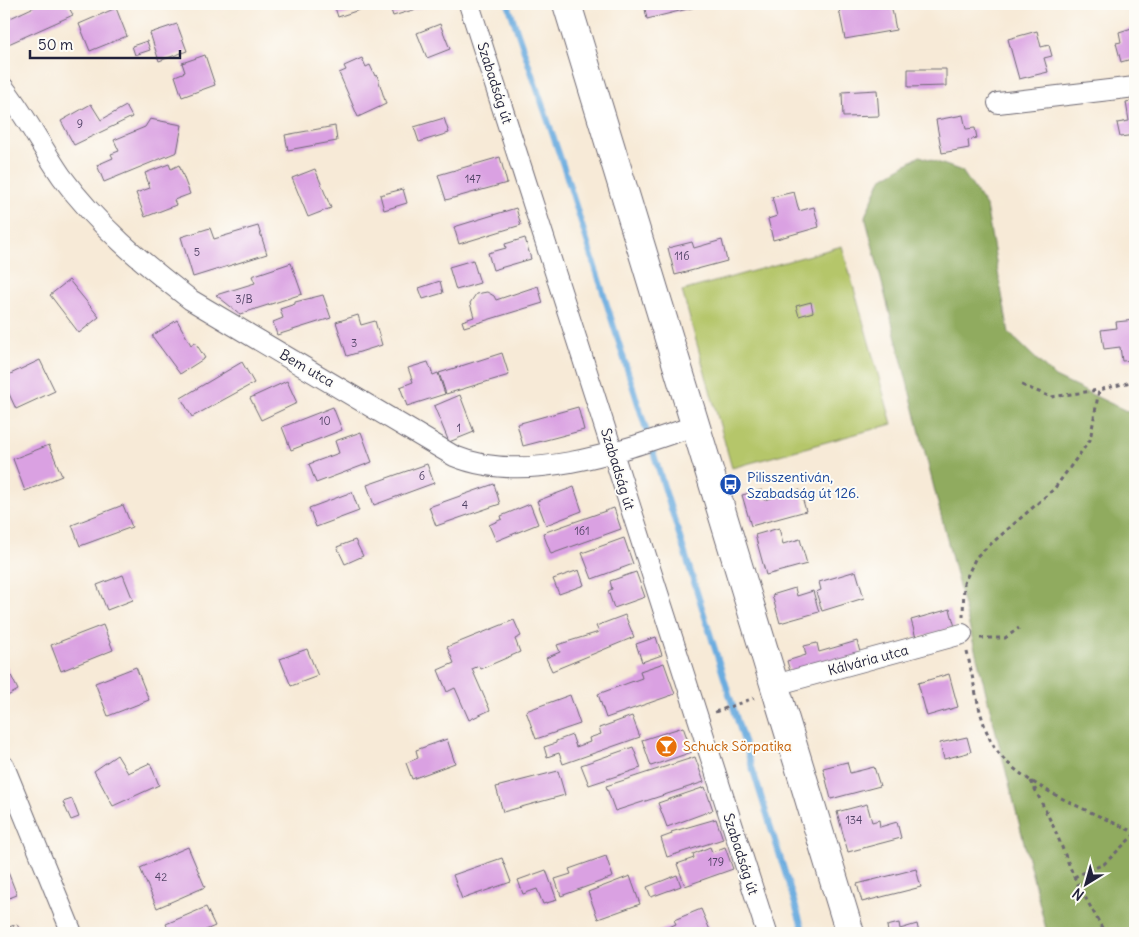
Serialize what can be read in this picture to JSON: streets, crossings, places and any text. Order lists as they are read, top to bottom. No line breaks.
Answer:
{"streets":{"street":["Szabadság út","Bem utca","Kálvária utca"]},"crossings":[["Szabadság út","Bem utca"]],"places":{"bus stop":["Pilisszentiván, Szabadság út 126."],"bar":["Schuck Sörpatika"]},"house_numbers":["9","147","5","116","3/B","3","10","1","6","4","161","134","179","42"],"scale_bar":"50 m","north":"bottom left"}
